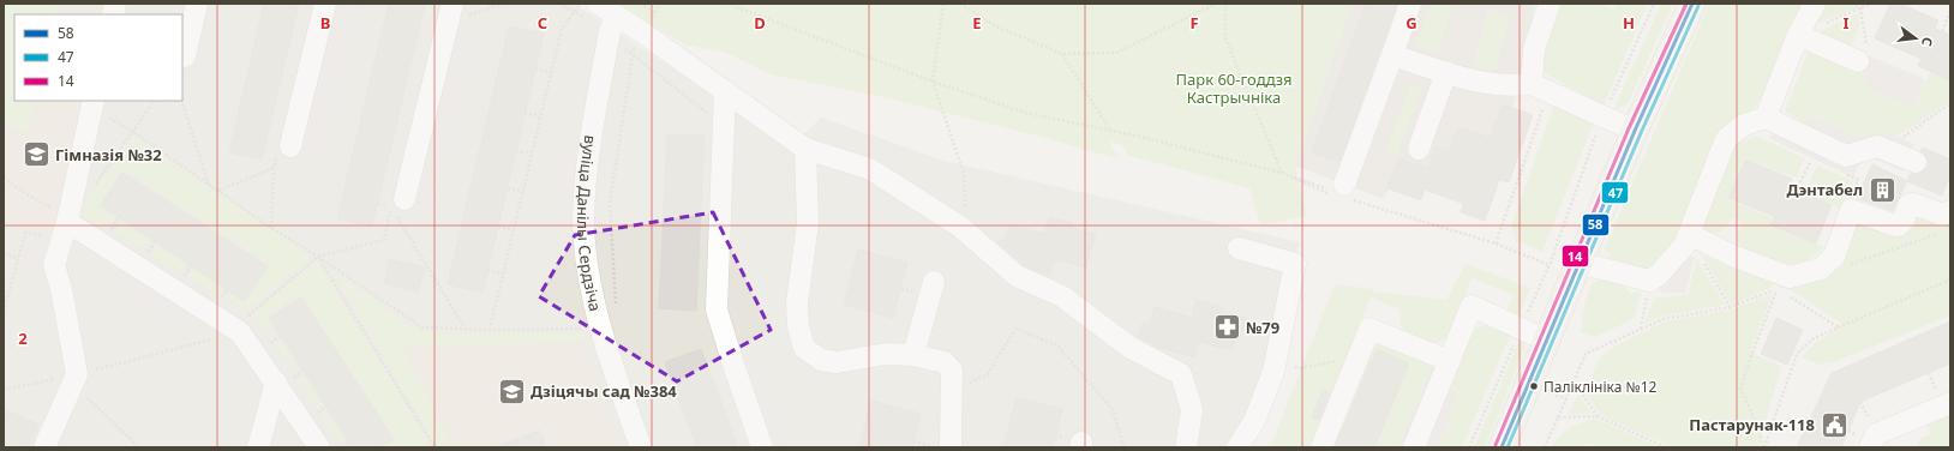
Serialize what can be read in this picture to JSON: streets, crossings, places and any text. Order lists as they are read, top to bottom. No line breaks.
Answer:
{"streets":{"street":["вуліца Данілы Сердзіча"]},"parks":["Парк 60-годдзя Кастрычніка"],"places":{"school or university":["Гімназія №32","Дзіцячы сад №384"],"building":["Дэнтабел"],"pharmacy":["№79"],"other":["Паліклініка №12"],"public building":["Пастарунак-118"]},"lines":["transit line 58","transit line 14","transit line 47"],"legend":["58","47","14"],"north":"right","grid":{"columns":["B","C","D","E","F","G","H","I"],"rows":["2"]}}
